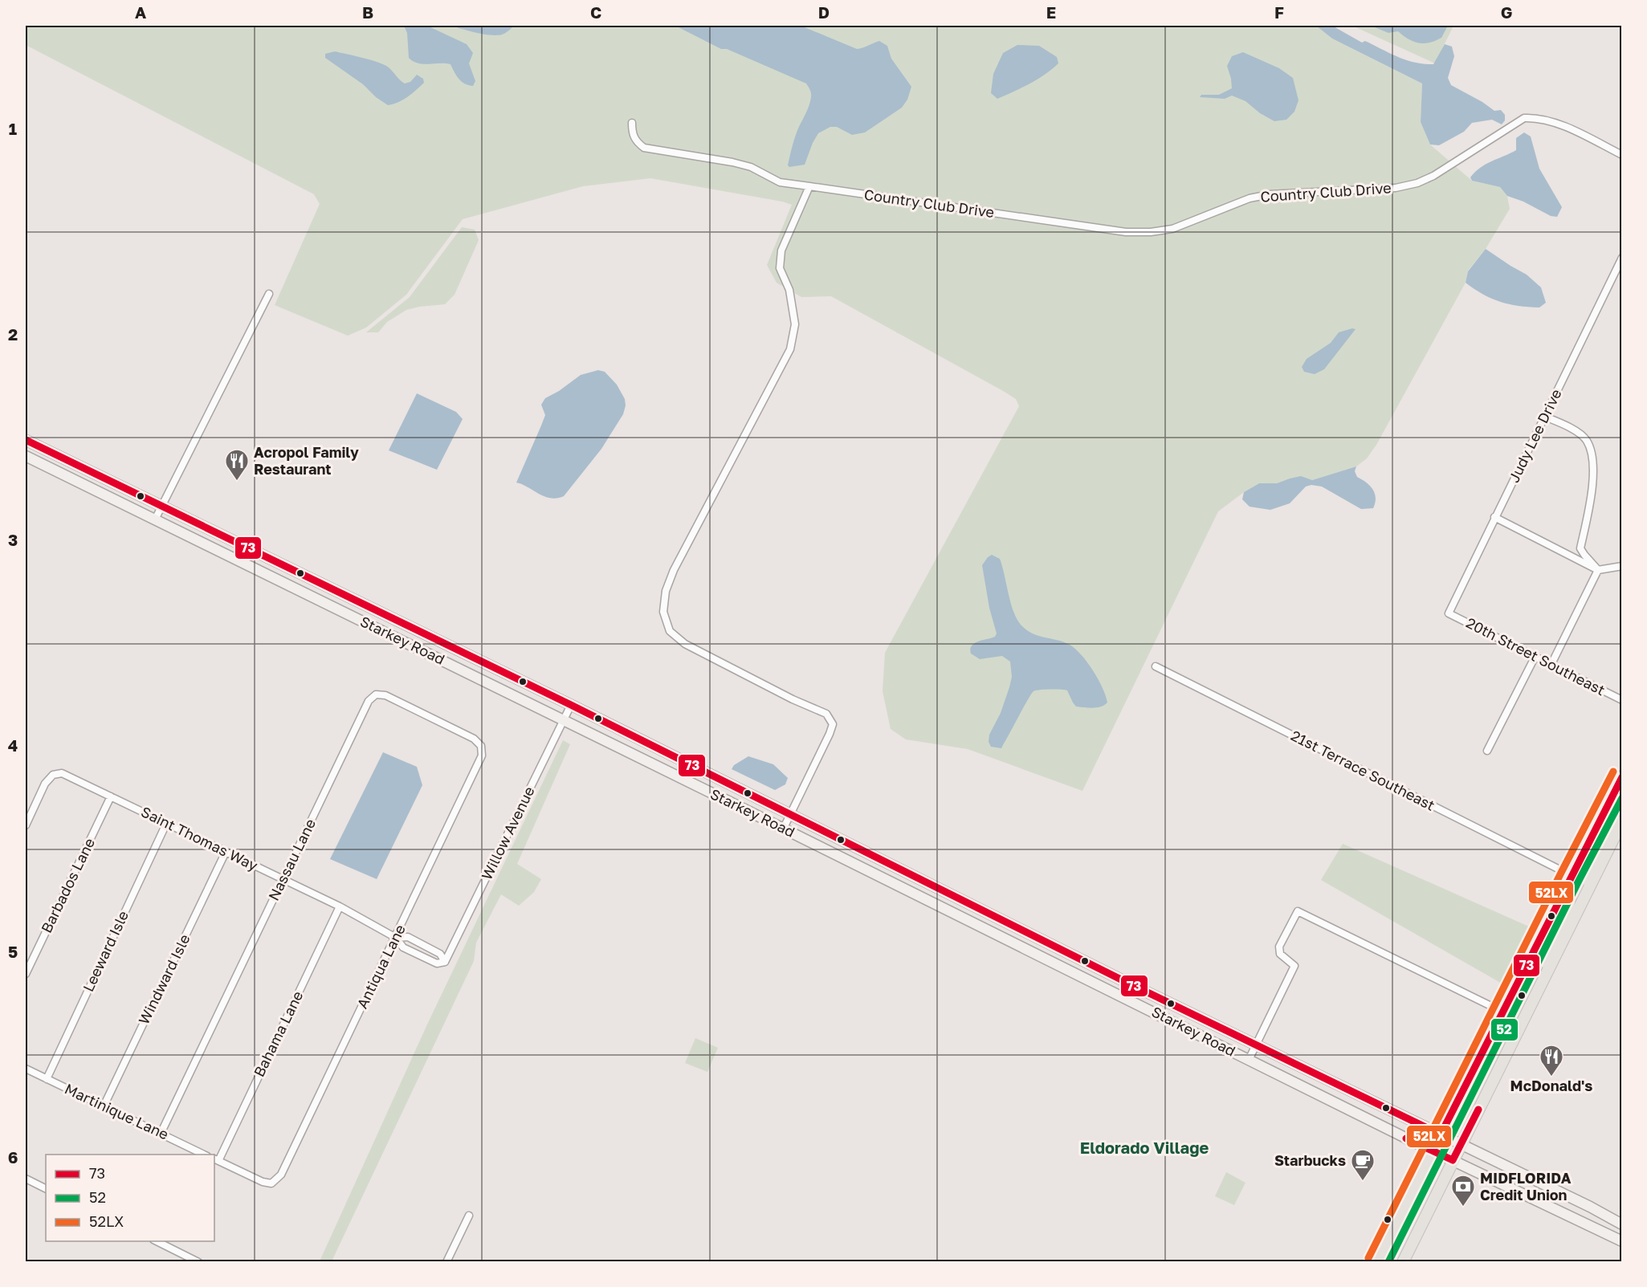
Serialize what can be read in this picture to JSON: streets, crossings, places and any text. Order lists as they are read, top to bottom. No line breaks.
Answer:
{"streets":{"main road":["Starkey Road"],"street":["Country Club Drive","Judy Lee Drive","20th Street Southeast","21st Terrace Southeast","Willow Avenue","Saint Thomas Way","Nassau Lane","Barbados Lane","Leeward Isle","Antiqua Lane","Windward Isle","Bahama Lane","Martinique Lane"]},"crossings":[["Judy Lee Drive","20th Street Southeast"],["Starkey Road","Willow Avenue"],["Willow Avenue","Saint Thomas Way"],["Saint Thomas Way","Nassau Lane"],["Saint Thomas Way","Barbados Lane"],["Saint Thomas Way","Leeward Isle"],["Saint Thomas Way","Antiqua Lane"],["Saint Thomas Way","Windward Isle"],["Saint Thomas Way","Bahama Lane"],["Nassau Lane","Antiqua Lane"],["Nassau Lane","Martinique Lane"],["Leeward Isle","Martinique Lane"],["Antiqua Lane","Bahama Lane"],["Windward Isle","Martinique Lane"]],"districts":["Eldorado Village"],"places":{"restaurant":["Acropol Family Restaurant","McDonald's"],"cafe":["Starbucks"],"bank":["MIDFLORIDA Credit Union"]},"lines":["transit line 73","transit line 52LX","transit line 52"],"legend":["73","52","52LX"],"grid":{"columns":["A","B","C","D","E","F","G"],"rows":["1","2","3","4","5","6"]}}
